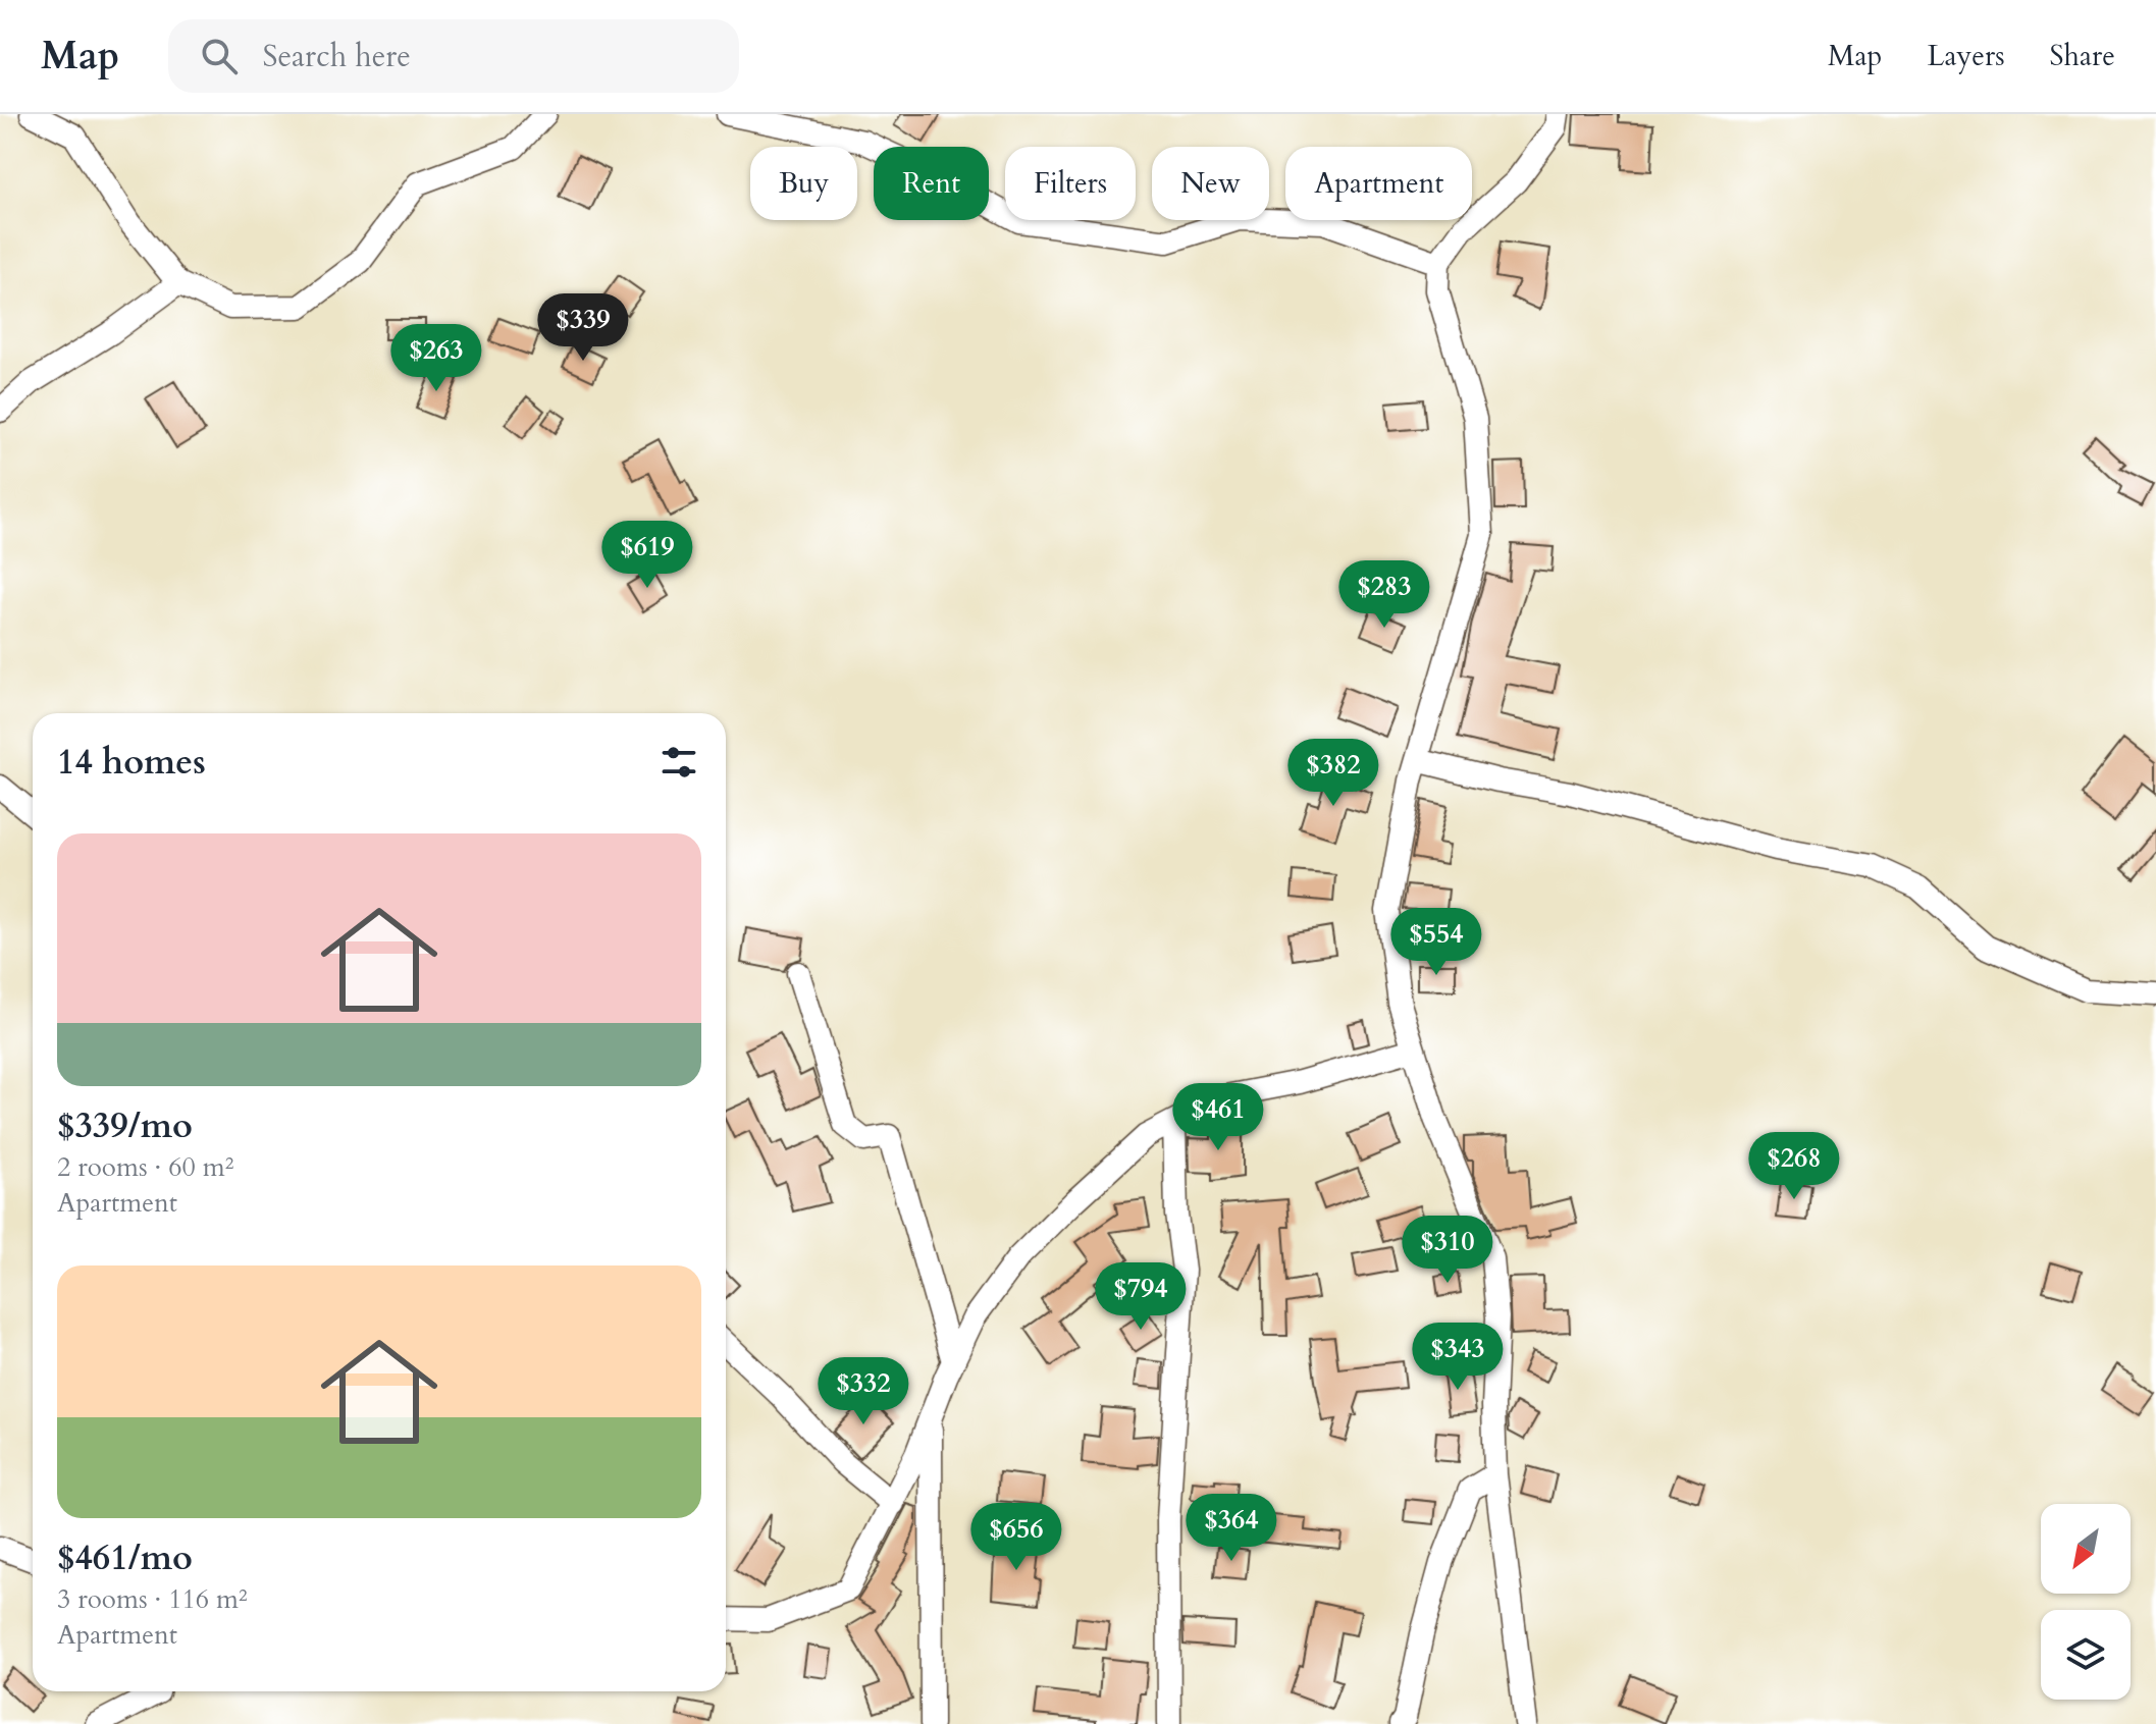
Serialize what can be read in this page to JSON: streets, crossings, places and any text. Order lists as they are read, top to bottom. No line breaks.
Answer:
{"north":"bottom left","page":{"header":"Map","search":"Search here","nav":["Map","Layers","Share"],"chip":["Buy","Rent","Filters","New","Apartment"],"price":["$339","$263","$619","$283","$382","$554","$461","$268","$310","$794","$343","$332","$364","$656"],"heading":"14 homes","list":[{"name":"$339/mo","note":"2 rooms · 60 m² · Apartment"},{"name":"$461/mo","note":"3 rooms · 116 m² · Apartment"}]}}
